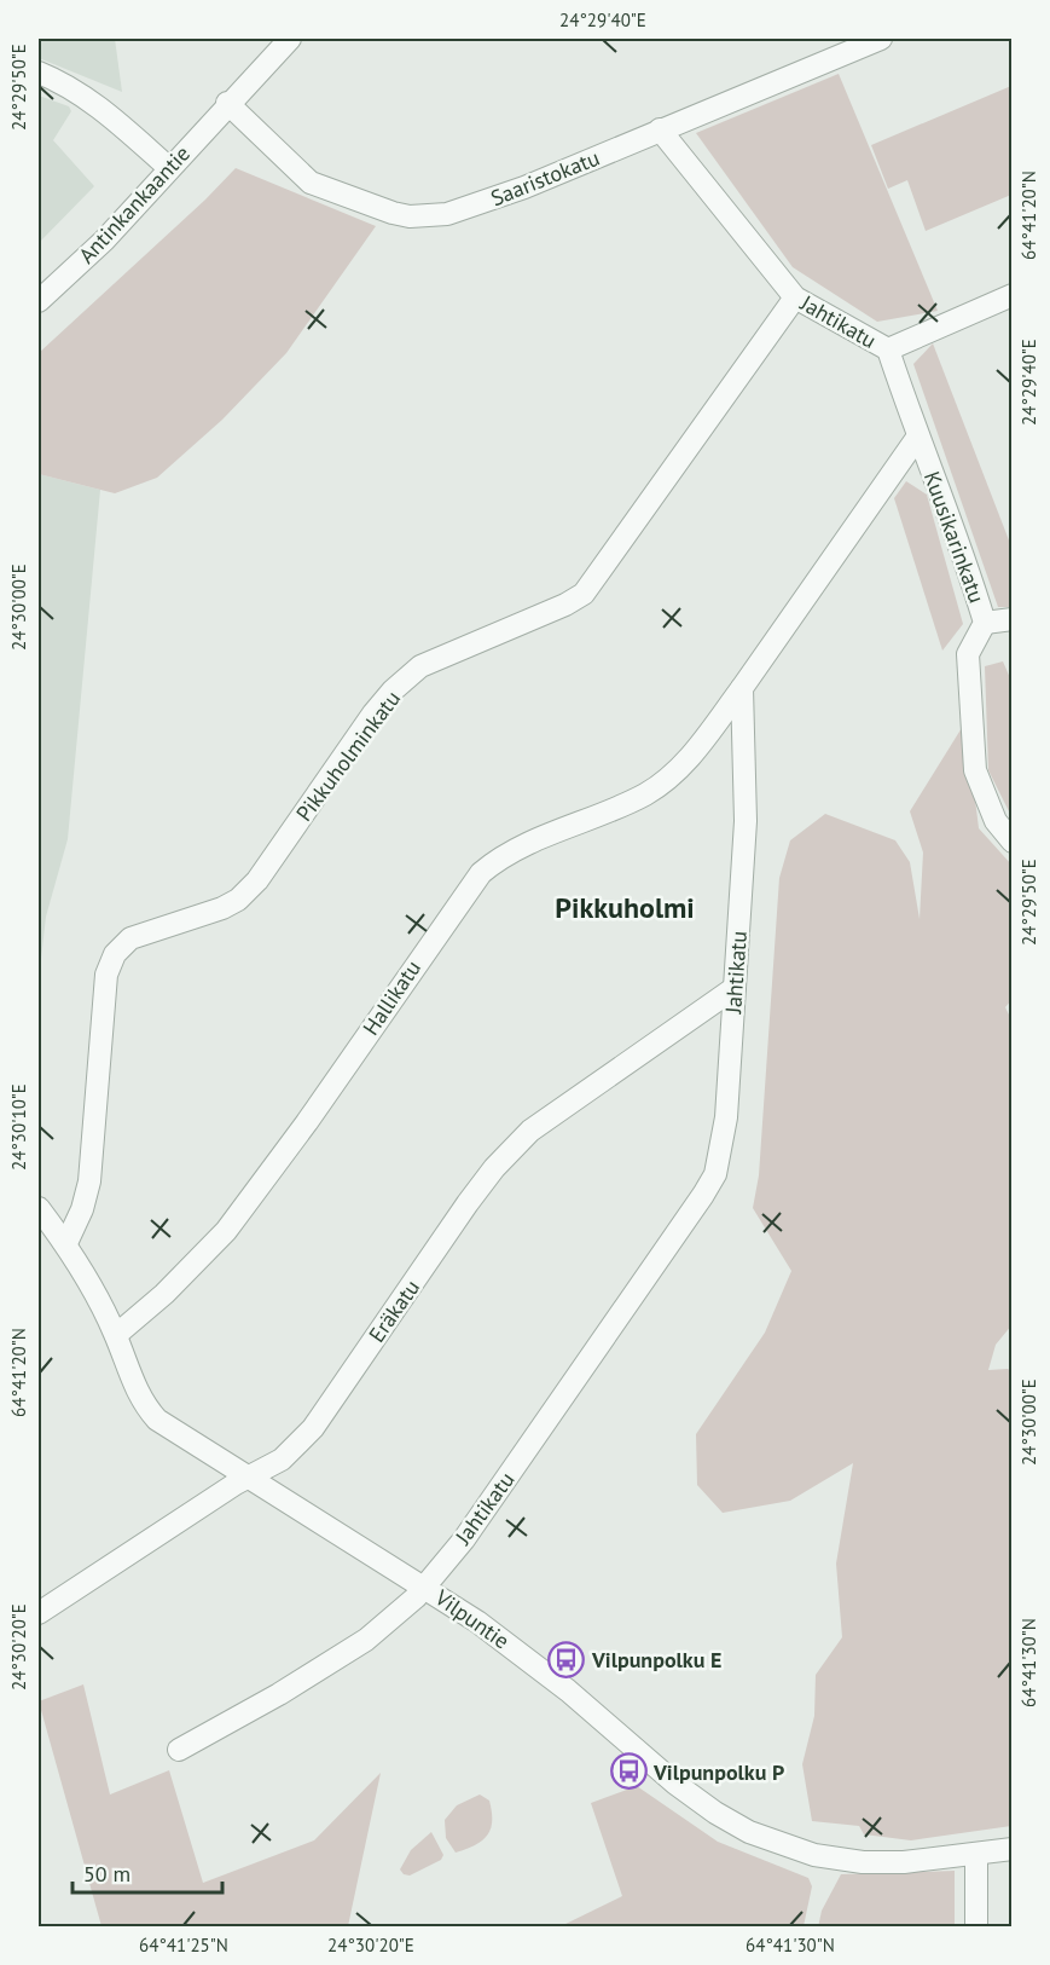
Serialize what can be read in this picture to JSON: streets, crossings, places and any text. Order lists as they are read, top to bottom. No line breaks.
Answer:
{"streets":{"street":["Saaristokatu","Antinkankaantie","Jahtikatu","Kuusikarinkatu","Pikkuholminkatu","Hallikatu","Eräkatu","Vilpuntie"]},"crossings":[["Saaristokatu","Antinkankaantie"],["Saaristokatu","Jahtikatu"],["Jahtikatu","Kuusikarinkatu"],["Jahtikatu","Pikkuholminkatu"],["Jahtikatu","Hallikatu"],["Jahtikatu","Eräkatu"],["Jahtikatu","Vilpuntie"],["Pikkuholminkatu","Vilpuntie"],["Hallikatu","Vilpuntie"],["Eräkatu","Vilpuntie"]],"districts":["Pikkuholmi"],"places":{"bus stop":["Vilpunpolku E","Vilpunpolku P"]},"scale_bar":"50 m","coordinates":["24°29'40\"E","24°29'50\"E","64°41'20\"N","24°30'00\"E","24°30'10\"E","24°30'20\"E","64°41'30\"N","64°41'25\"N"]}
